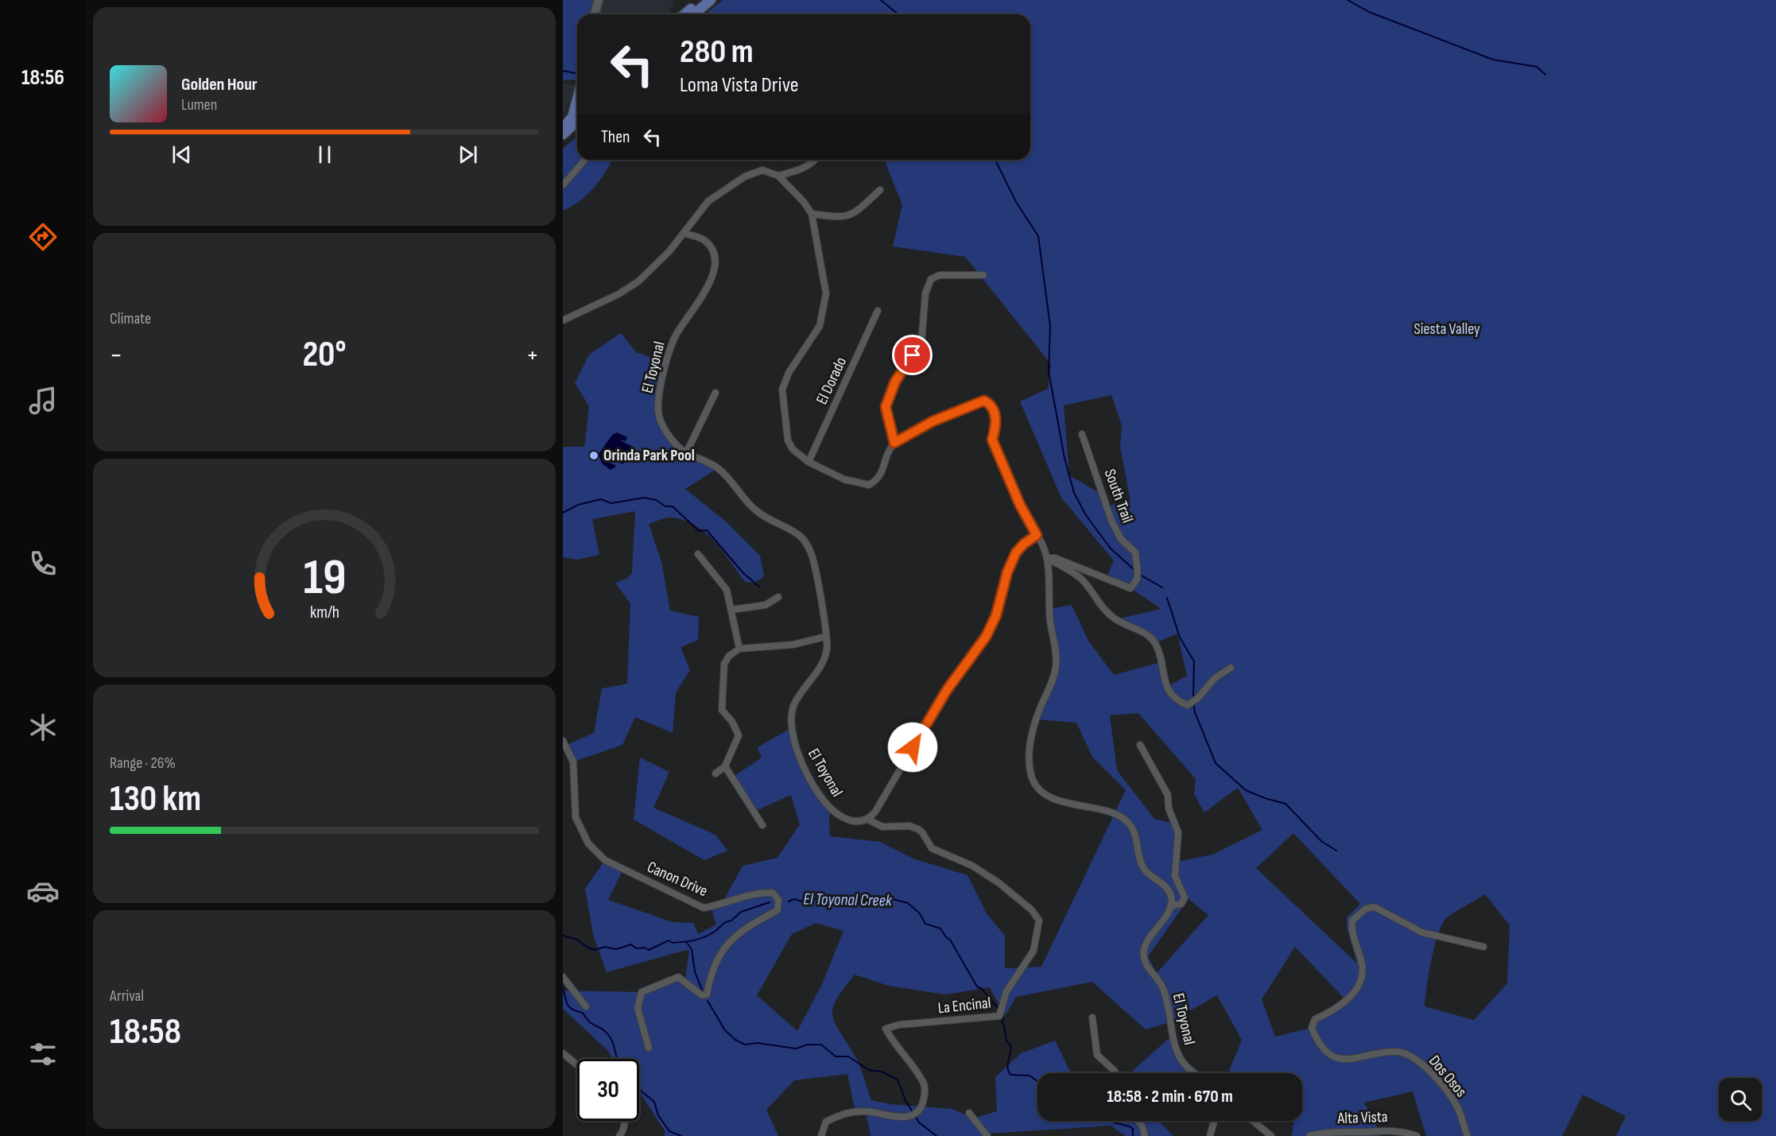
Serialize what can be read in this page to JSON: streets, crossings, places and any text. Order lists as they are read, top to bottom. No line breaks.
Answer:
{"streets":{"street":["El Toyonal","El Dorado","South Trail","Canon Drive","La Encinal","Dos Osos","Alta Vista"]},"crossings":[["El Toyonal","La Encinal"]],"water":["El Toyonal Creek"],"parks":["Siesta Valley"],"places":["Orinda Park Pool"],"page":{"tabs":"18:56","turn":["280 m","Loma Vista Drive"],"song":["Golden Hour","Lumen"],"then":"Then","tile":["Climate",["Range · 26%","130 km"],["Arrival","18:58"]],"heat":["−","20°","+"],"limit":"30","trip":"18:58 · 2 min · 670 m","gauge":["19","km/h"]}}
